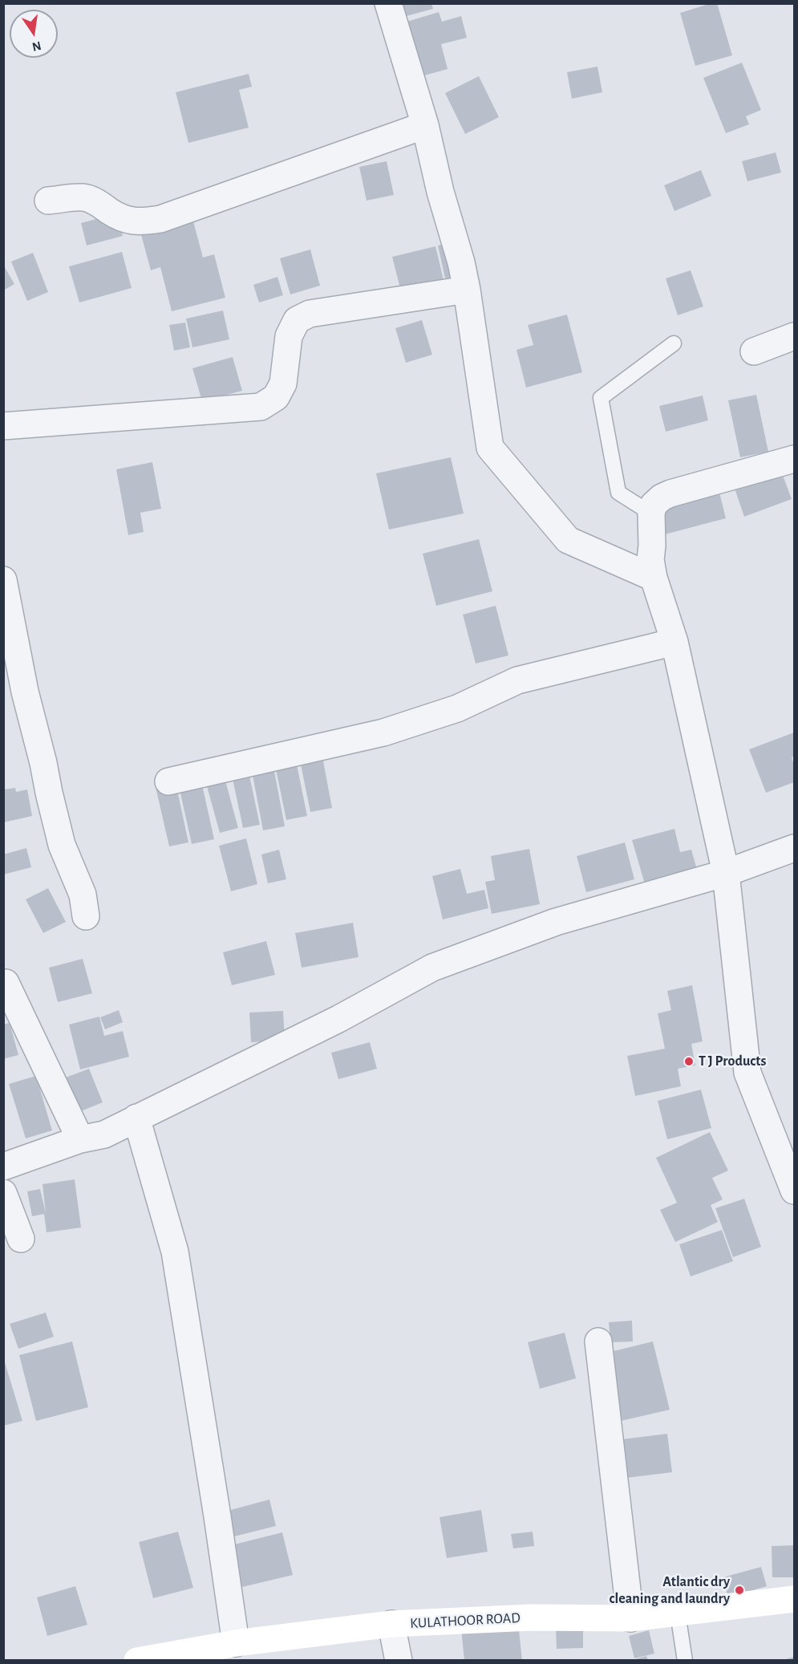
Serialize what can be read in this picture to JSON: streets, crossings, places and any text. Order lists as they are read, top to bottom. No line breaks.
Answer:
{"streets":{"main road":["KULATHOOR ROAD"]},"places":["T J Products","Atlantic dry cleaning and laundry"],"north":"bottom"}
